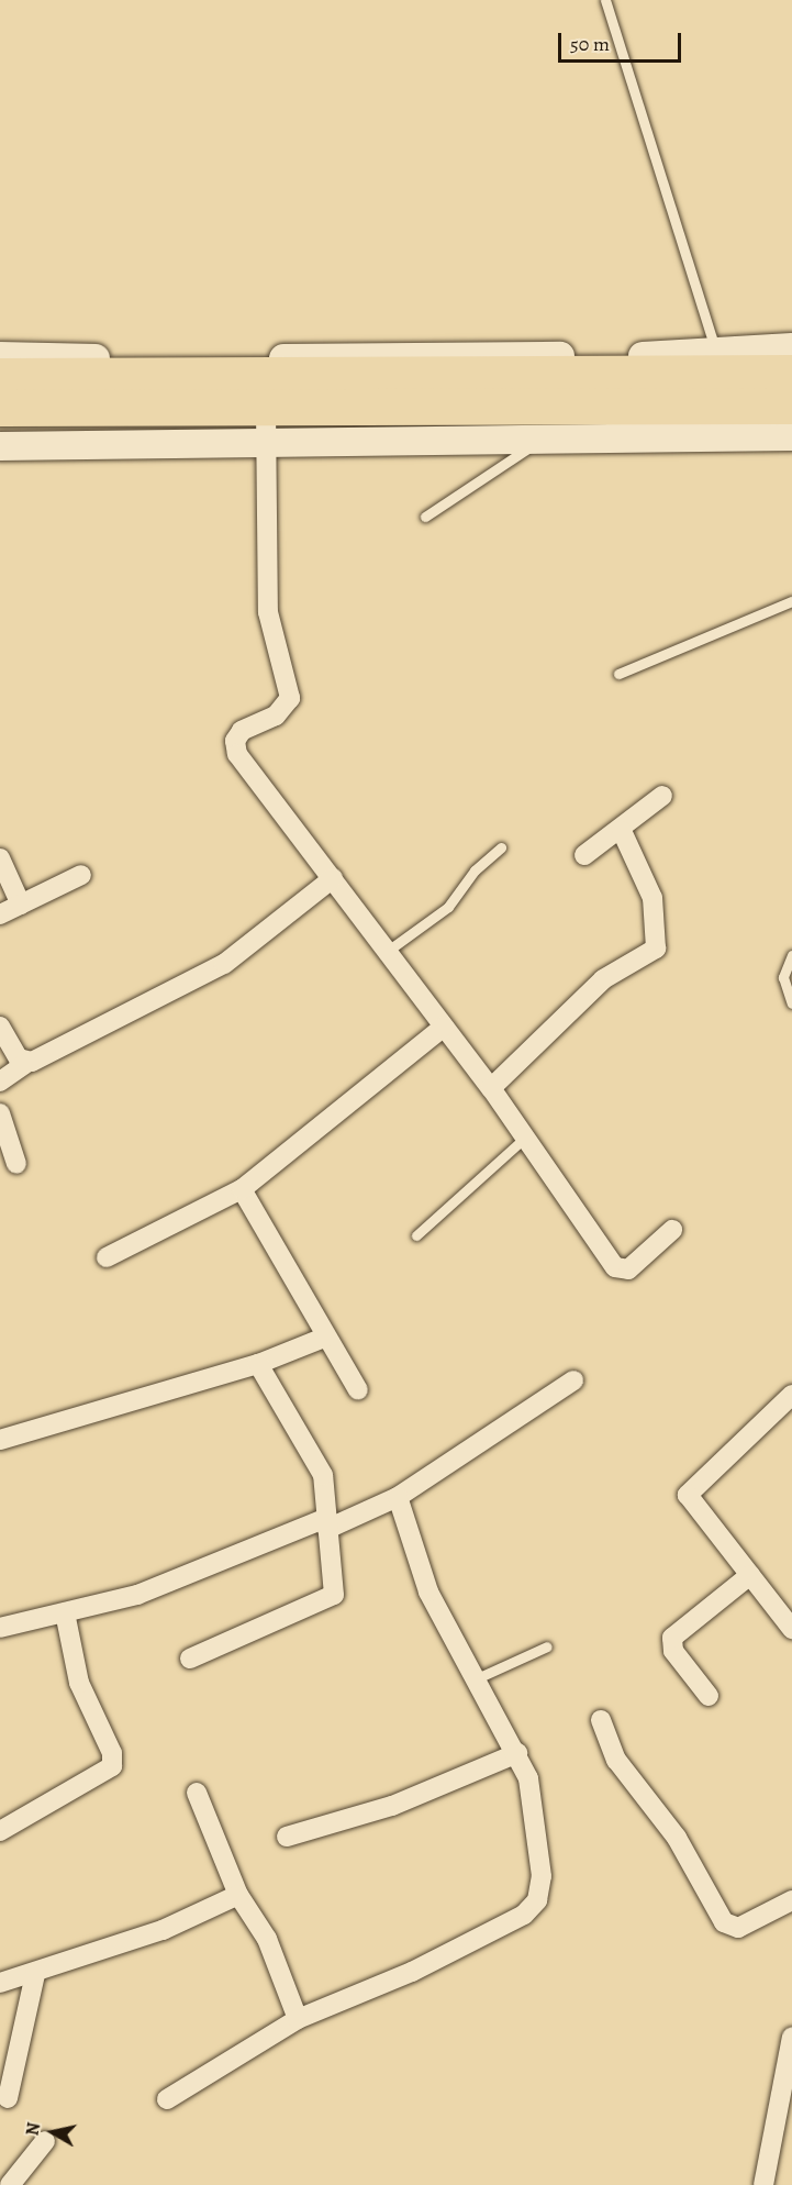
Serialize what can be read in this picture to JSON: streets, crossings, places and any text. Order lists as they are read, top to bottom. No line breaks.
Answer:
{"scale_bar":"50 m","north":"left"}
